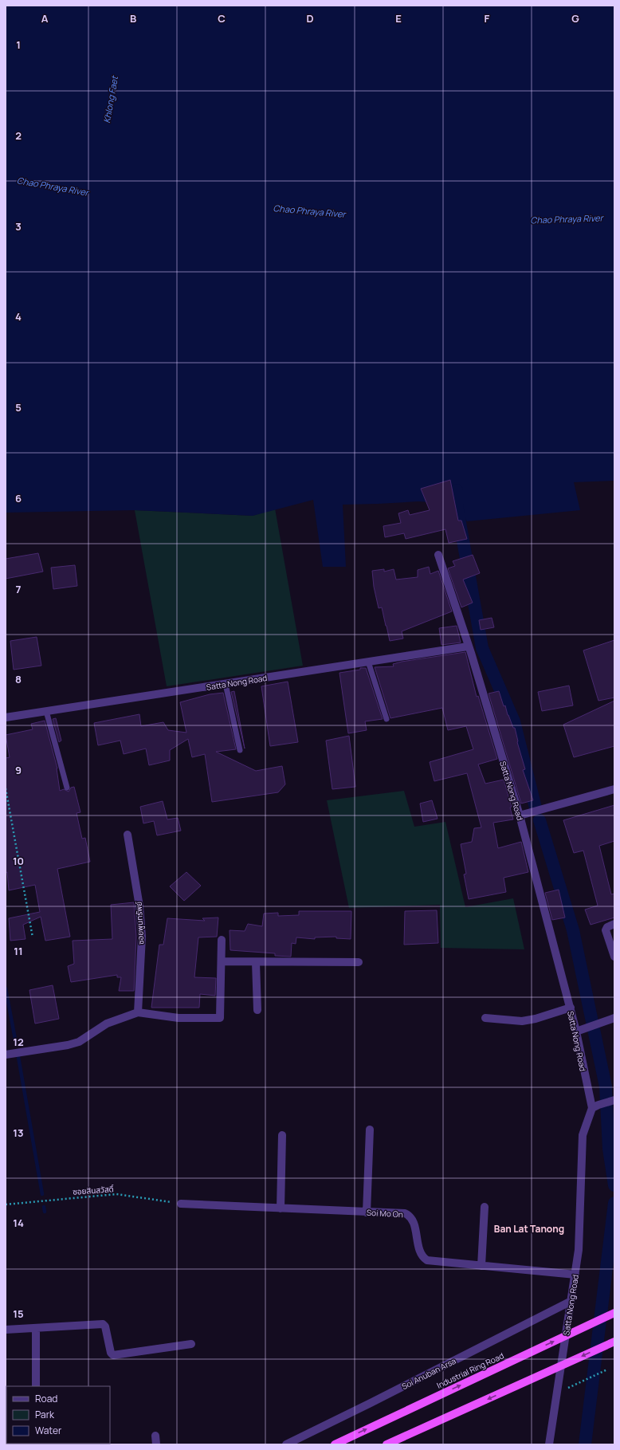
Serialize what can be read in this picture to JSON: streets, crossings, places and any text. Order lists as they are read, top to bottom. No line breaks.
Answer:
{"streets":{"main road":["Industrial Ring Road"],"street":["Satta Nong Road","ซอยพูนทรัพย์","Soi Mo On","Soi Anuban Arsa"],"path":["ซอยสินสวัสดิ์"]},"crossings":[["Satta Nong Road","Soi Mo On"],["Satta Nong Road","Soi Anuban Arsa"],["ซอยสินสวัสดิ์","Soi Mo On"]],"districts":["Ban Lat Tanong"],"water":["Khlong Faet","Chao Phraya River"],"legend":["Road","Park","Water"],"grid":{"columns":["A","B","C","D","E","F","G"],"rows":["1","2","3","4","5","6","7","8","9","10","11","12","13","14","15"]}}
